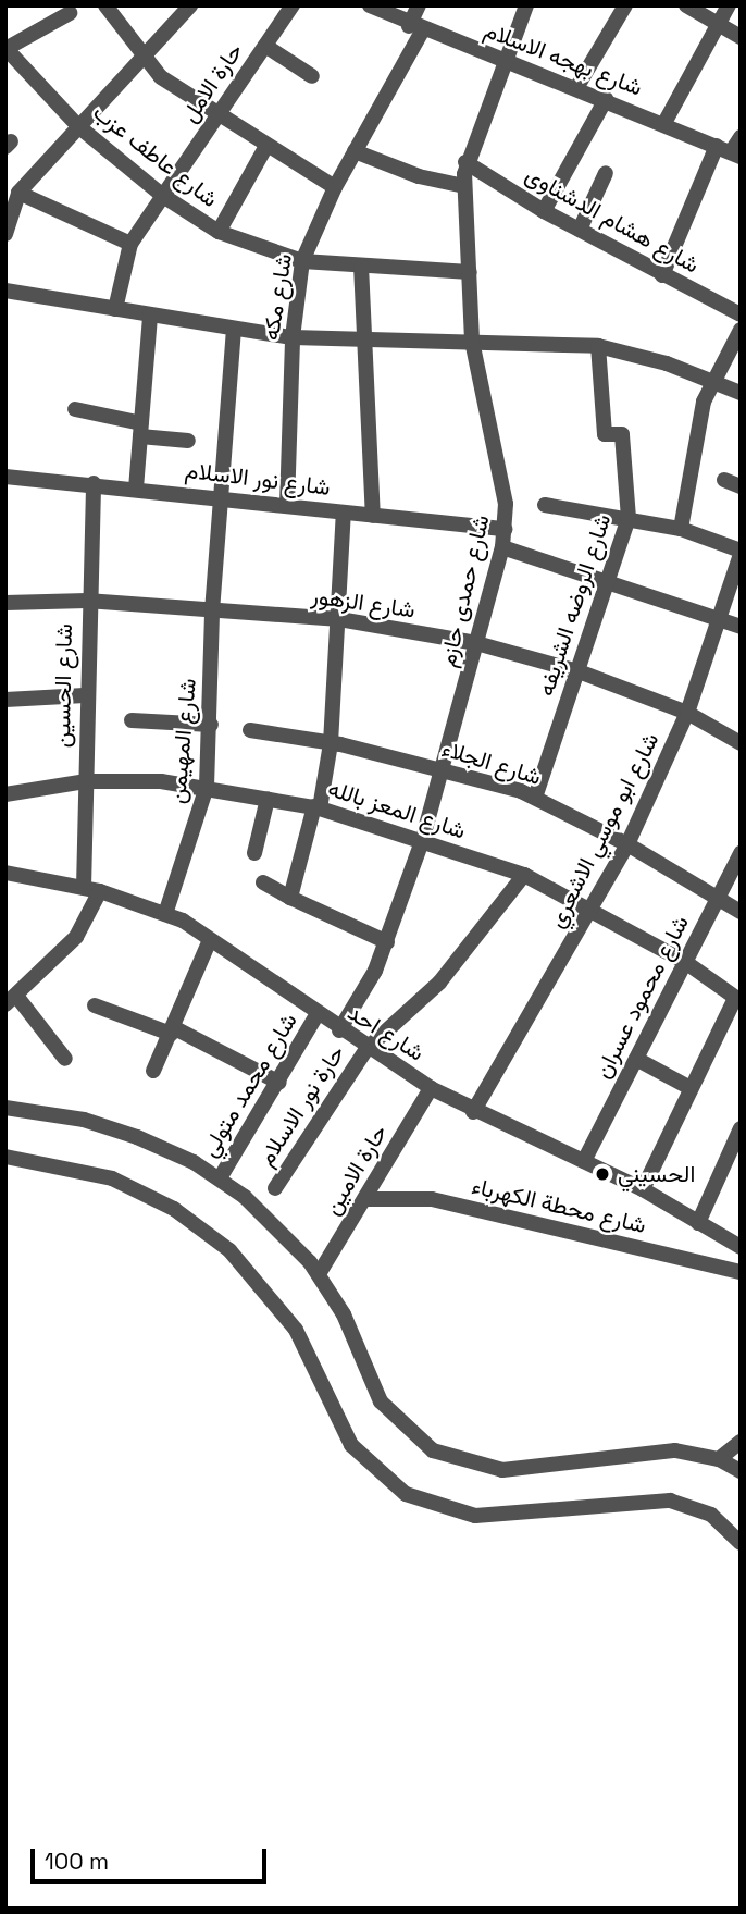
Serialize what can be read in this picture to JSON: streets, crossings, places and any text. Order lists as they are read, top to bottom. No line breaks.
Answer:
{"streets":{"street":["شارع بهجه الاسلام","حارة الامل","شارع عاطف عزب","شارع هشام الدشناوى","شارع مكه","شارع نور الاسلام","شارع حمدى حازم","شارع الزهور","شارع الروضه الشريفه","شارع الحسين","شارع المهيمن","شارع الجلاء","شارع المعز بالله","شارع ابو موسي الاشعري","شارع محمود عسران","شارع احد","شارع محمد متولي","حارة نور الاسلام","حارة الامين","شارع محطة الكهرباء"]},"crossings":[["شارع بهجه الاسلام","شارع مكه"],["شارع بهجه الاسلام","شارع حمدى حازم"],["حارة الامل","شارع عاطف عزب"],["شارع عاطف عزب","شارع مكه"],["شارع عاطف عزب","شارع حمدى حازم"],["شارع هشام الدشناوى","شارع حمدى حازم"],["شارع مكه","شارع نور الاسلام"],["شارع نور الاسلام","شارع حمدى حازم"],["شارع نور الاسلام","شارع الحسين"],["شارع نور الاسلام","شارع المهيمن"],["شارع حمدى حازم","شارع الزهور"],["شارع حمدى حازم","شارع الجلاء"],["شارع حمدى حازم","شارع المعز بالله"],["شارع حمدى حازم","شارع احد"],["شارع الزهور","شارع الروضه الشريفه"],["شارع الزهور","شارع الحسين"],["شارع الزهور","شارع المهيمن"],["شارع الزهور","شارع ابو موسي الاشعري"],["شارع الروضه الشريفه","شارع الجلاء"],["شارع الحسين","شارع المعز بالله"],["شارع الحسين","شارع احد"],["شارع المهيمن","شارع المعز بالله"],["شارع المهيمن","شارع احد"],["شارع الجلاء","شارع ابو موسي الاشعري"],["شارع الجلاء","شارع محمود عسران"],["شارع المعز بالله","شارع ابو موسي الاشعري"],["شارع المعز بالله","شارع محمود عسران"],["شارع ابو موسي الاشعري","شارع احد"],["شارع محمود عسران","شارع احد"],["شارع احد","شارع محمد متولي"],["شارع احد","حارة نور الاسلام"],["شارع احد","حارة الامين"],["حارة الامين","شارع محطة الكهرباء"]],"places":["الحسيني"],"scale_bar":"100 m"}
